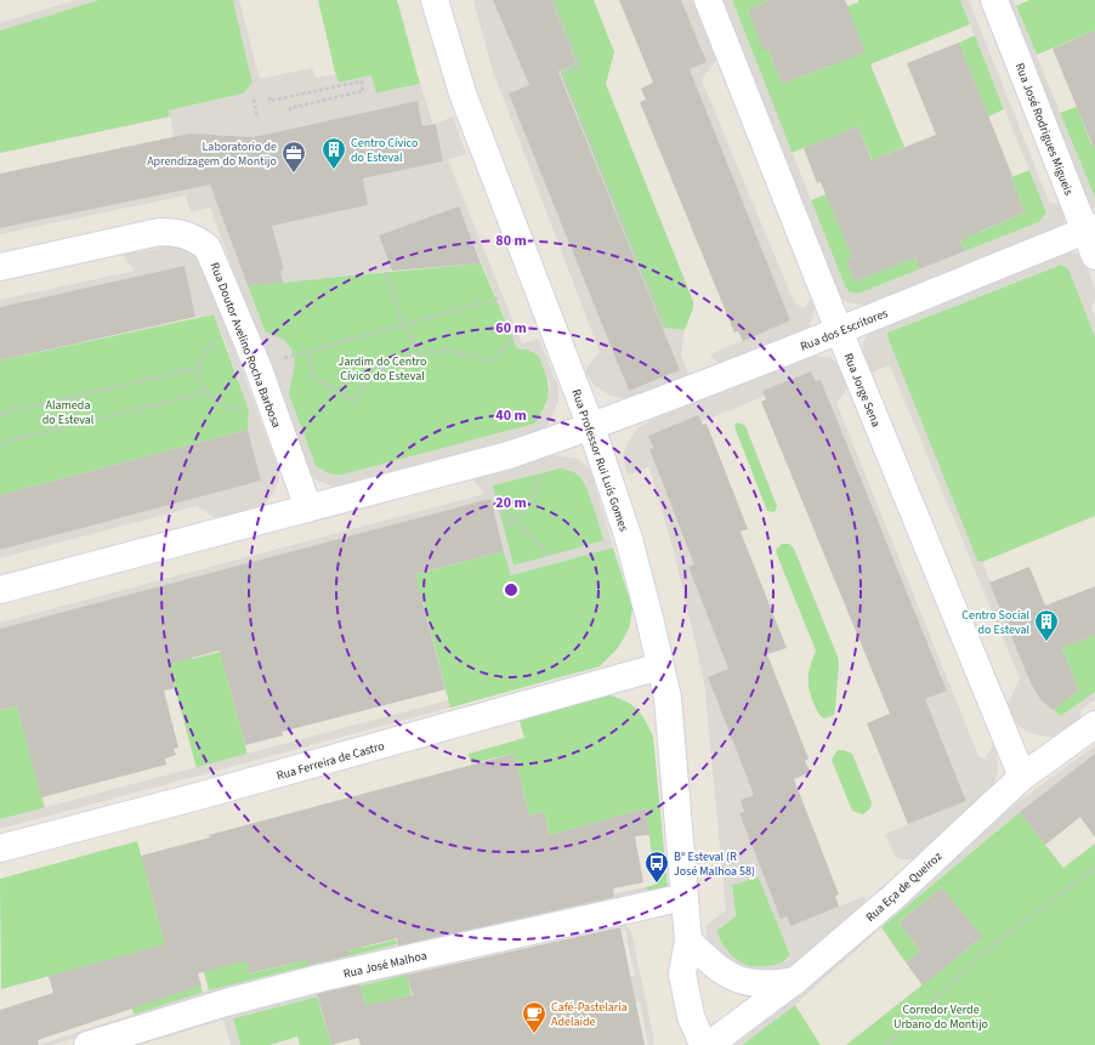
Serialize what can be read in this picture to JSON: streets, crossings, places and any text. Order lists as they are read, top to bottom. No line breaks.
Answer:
{"streets":{"street":["Rua José Rodrigues Migueis","Rua dos Escritores","Rua Doutor Avelino Rocha Barbosa","Rua Jorge Sena","Rua Professor Rui Luís Gomes","Rua Ferreira de Castro","Rua Eça de Queiroz","Rua José Malhoa"]},"crossings":[["Rua José Rodrigues Migueis","Rua dos Escritores"],["Rua dos Escritores","Rua Doutor Avelino Rocha Barbosa"],["Rua dos Escritores","Rua Jorge Sena"],["Rua dos Escritores","Rua Professor Rui Luís Gomes"],["Rua Jorge Sena","Rua Eça de Queiroz"],["Rua Professor Rui Luís Gomes","Rua Ferreira de Castro"],["Rua Professor Rui Luís Gomes","Rua José Malhoa"]],"parks":["Jardim do Centro Cívico do Esteval","Alameda do Esteval","Corredor Verde Urbano do Montijo"],"places":{"building":["Centro Cívico do Esteval","Centro Social do Esteval"],"office":["Laboratorio de Aprendizagem do Montijo"],"bus stop":["Bº Esteval (R José Malhoa 58)"],"cafe":["Café-Pastelaria Adelaide"]},"rings":["80 m","60 m","40 m","20 m"]}
